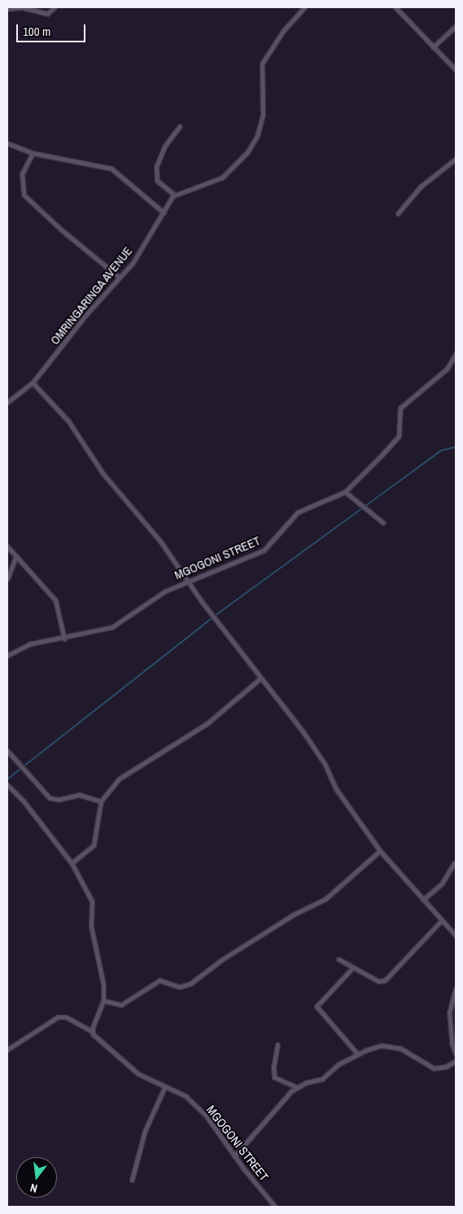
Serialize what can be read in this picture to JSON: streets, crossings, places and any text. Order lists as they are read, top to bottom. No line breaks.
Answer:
{"streets":{"street":["OMRINGARINGA AVENUE","MGOGONI STREET"]},"scale_bar":"100 m","north":"bottom"}
